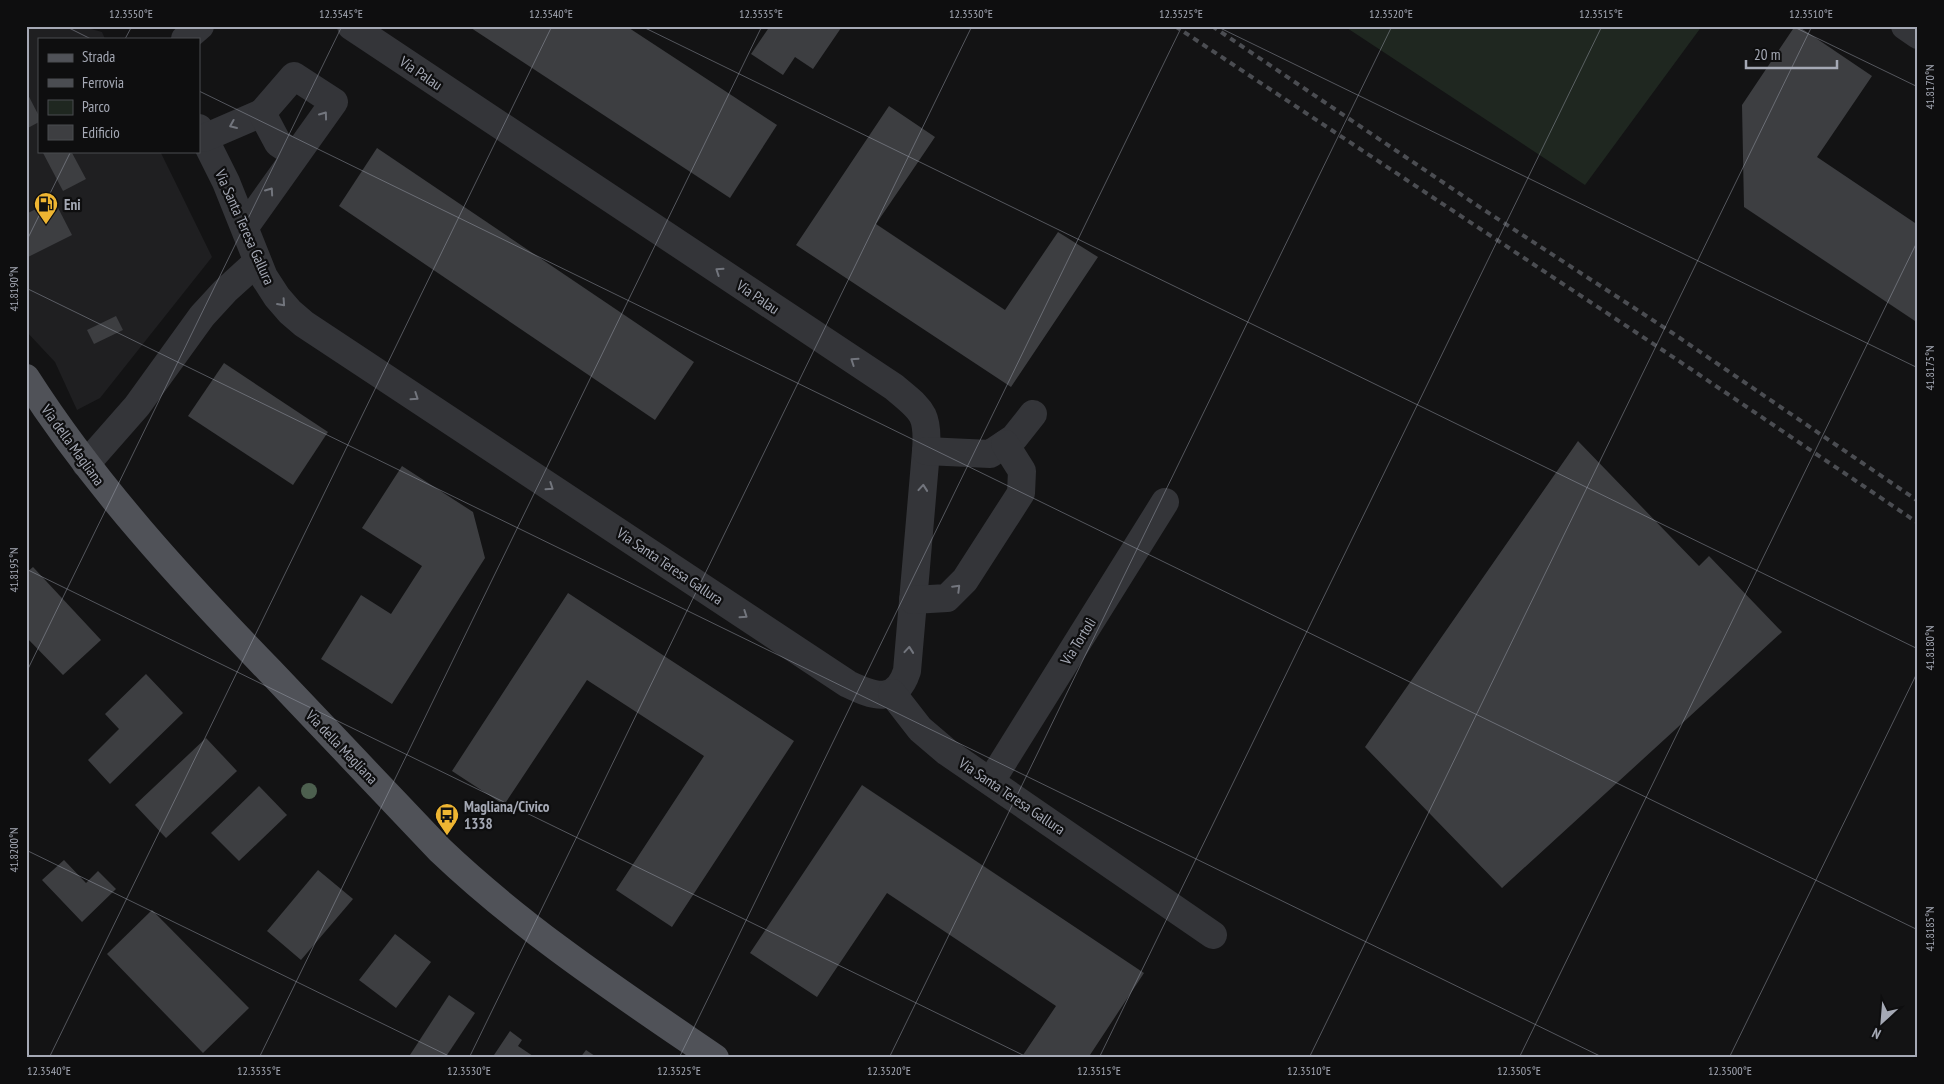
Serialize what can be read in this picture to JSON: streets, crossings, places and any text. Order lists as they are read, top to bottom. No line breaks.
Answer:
{"streets":{"main road":["Via della Magliana"],"street":["Via Palau","Via Santa Teresa Gallura","Via Tortolì"]},"crossings":[["Via Palau","Via Santa Teresa Gallura"],["Via Santa Teresa Gallura","Via Tortolì"]],"one_way":["Via Palau","Via Santa Teresa Gallura"],"places":{"fuel station":["Eni"],"bus stop":["Magliana/Civico 1338"]},"legend":["Strada","Ferrovia","Parco","Edificio"],"scale_bar":"20 m","north":"bottom left","coordinates":["12.3550°E","12.3545°E","12.3540°E","12.3535°E","12.3530°E","12.3525°E","12.3520°E","12.3515°E","12.3510°E","41.8170°N","41.8190°N","41.8175°N","41.8195°N","41.8180°N","41.8200°N","41.8185°N","12.3505°E","12.3500°E"]}
